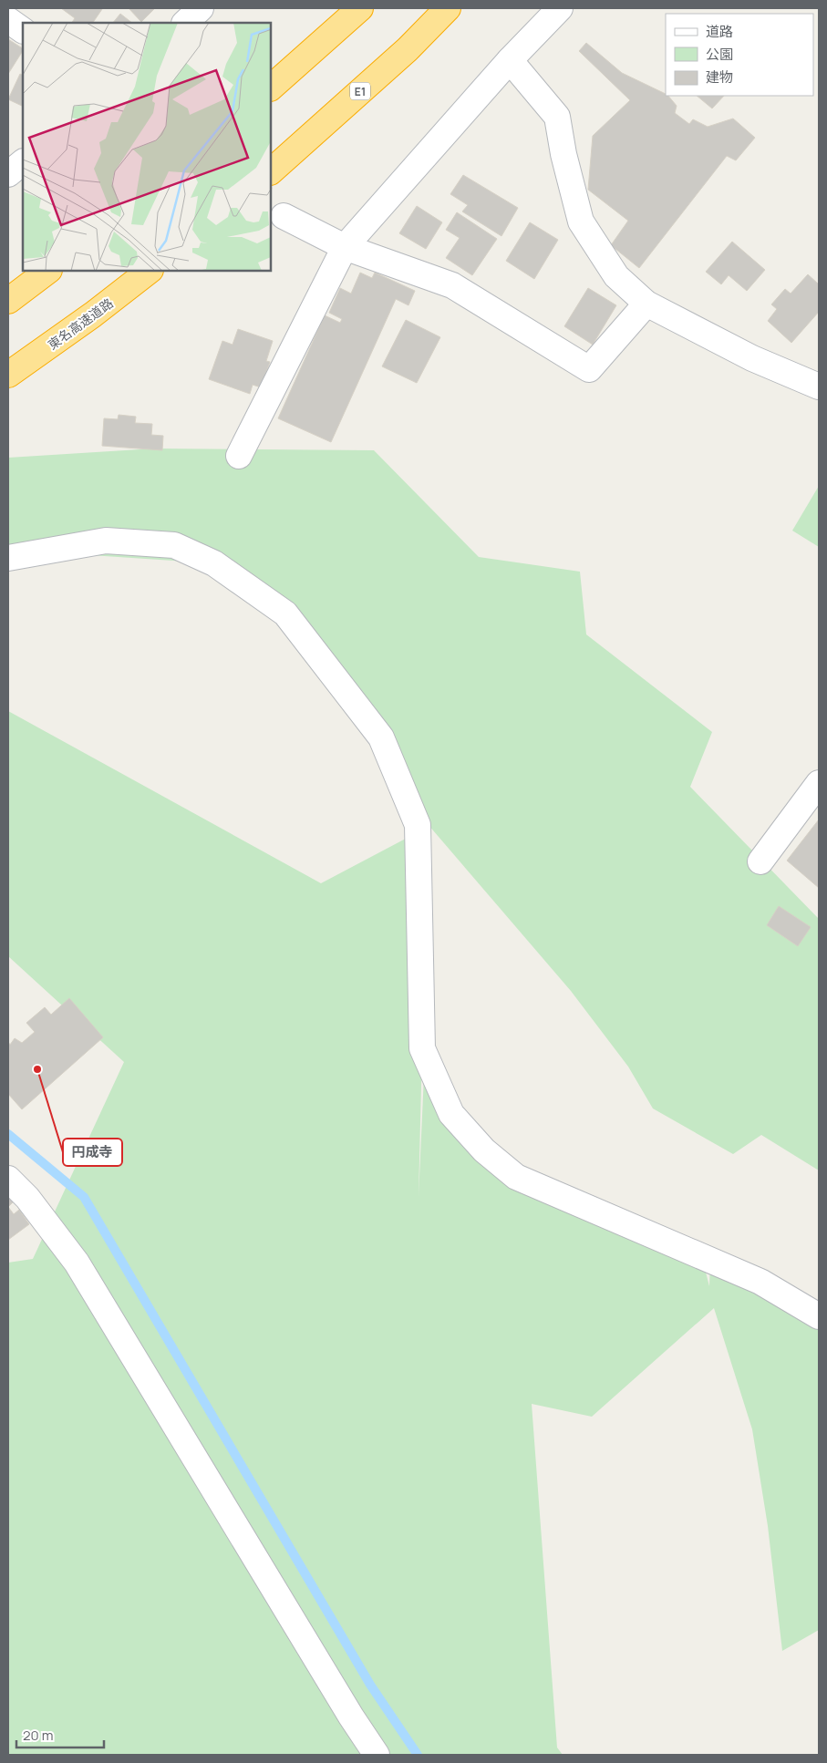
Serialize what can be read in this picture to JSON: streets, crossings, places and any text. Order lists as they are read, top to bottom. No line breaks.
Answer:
{"streets":{"highway":["E1","東名高速道路"]},"places":["円成寺"],"legend":["道路","公園","建物"],"scale_bar":"20 m"}
